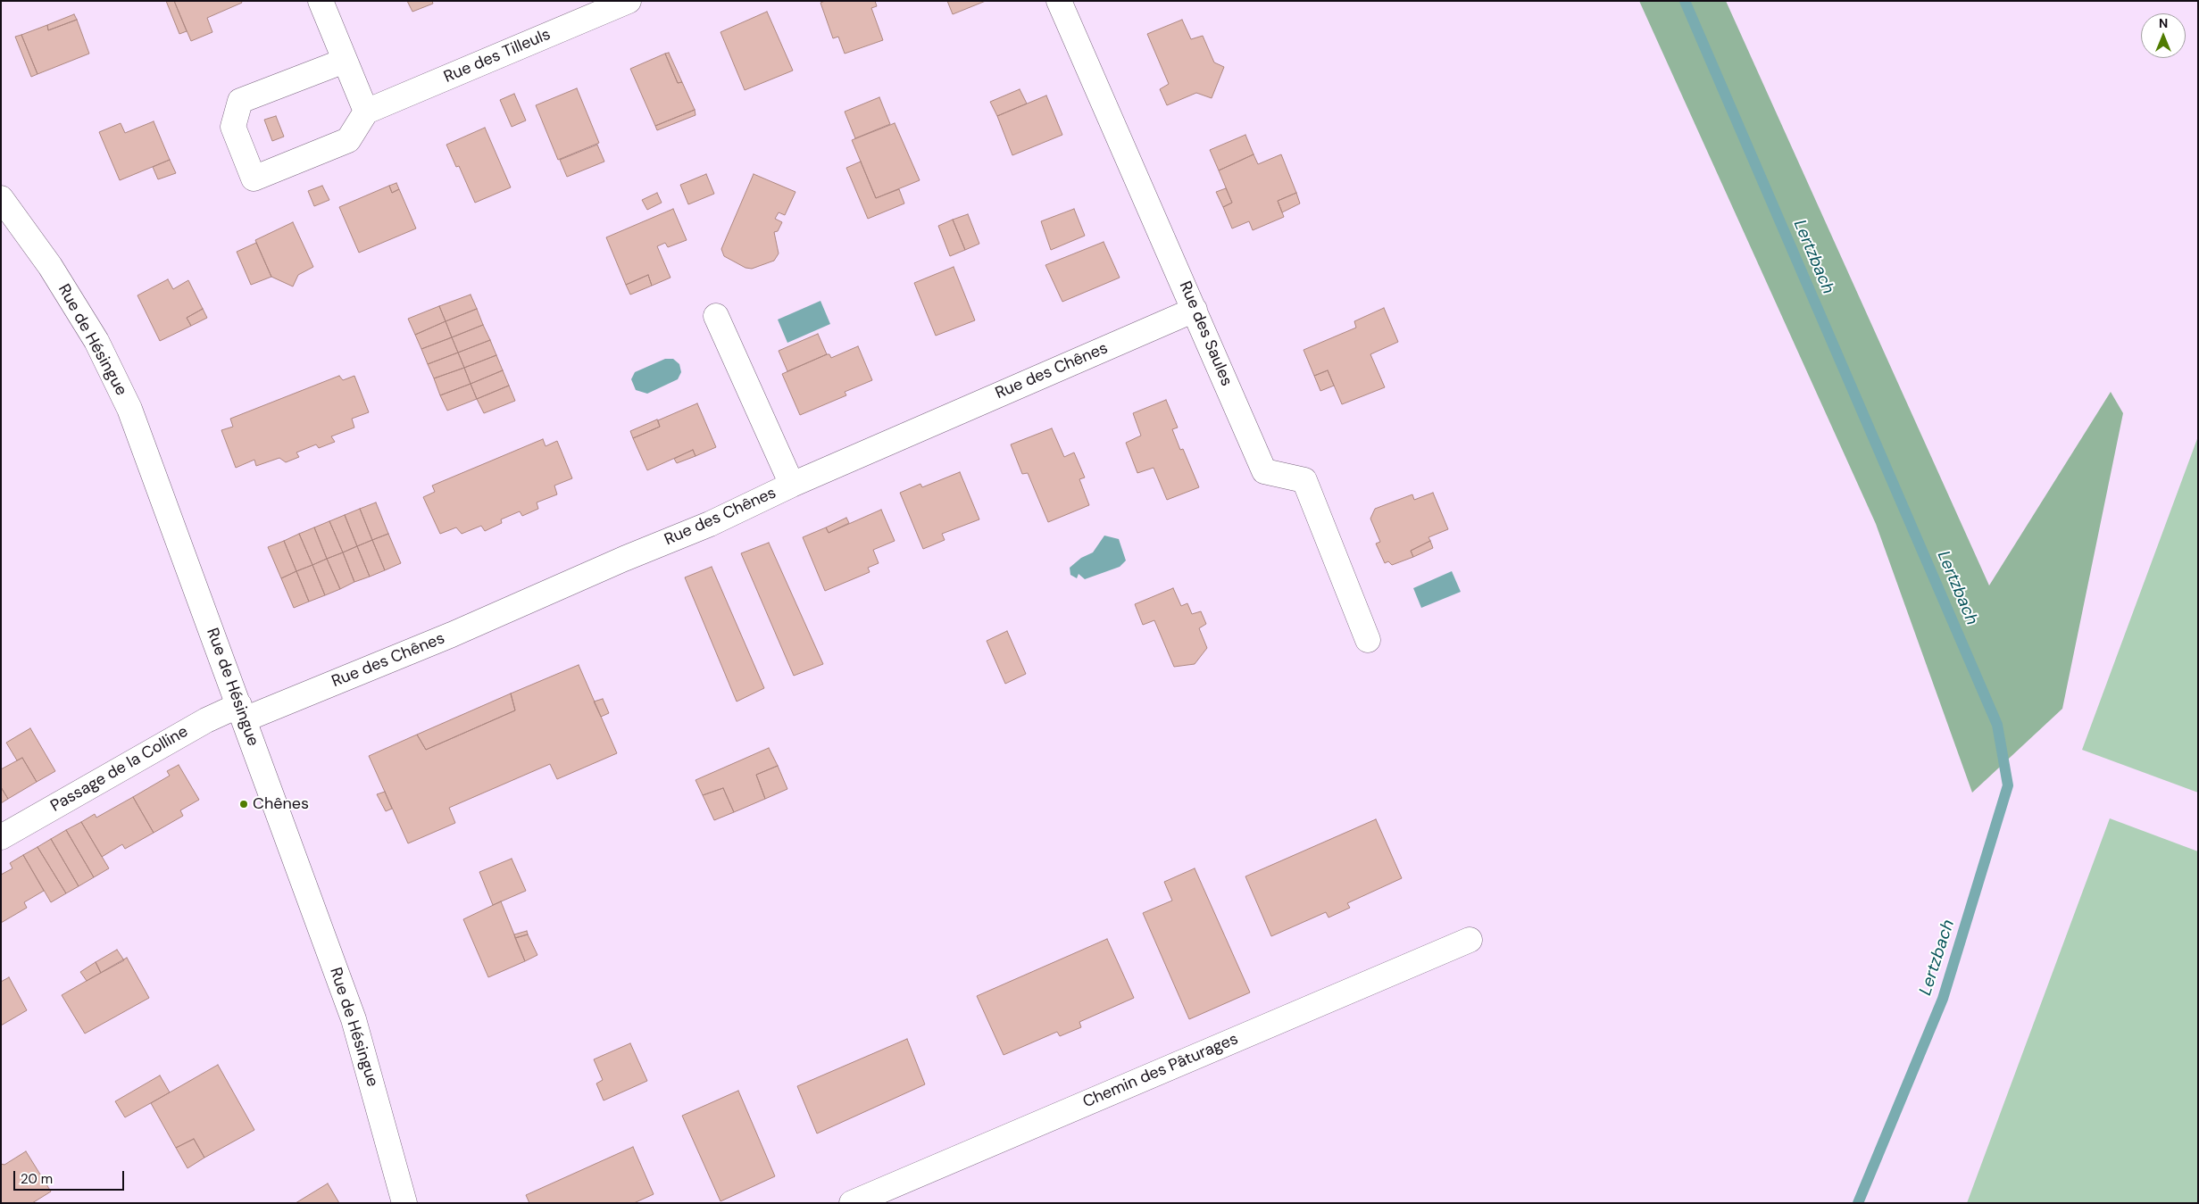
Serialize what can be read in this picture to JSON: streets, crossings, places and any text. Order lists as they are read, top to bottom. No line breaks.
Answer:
{"streets":{"street":["Rue des Tilleuls","Rue des Saules","Rue de Hésingue","Rue des Chênes","Passage de la Colline","Chemin des Pâturages"]},"crossings":[["Rue des Saules","Rue des Chênes"],["Rue de Hésingue","Rue des Chênes"],["Rue de Hésingue","Passage de la Colline"],["Rue des Chênes","Passage de la Colline"]],"water":["Lertzbach"],"places":["Chênes"],"scale_bar":"20 m","north":"top"}
